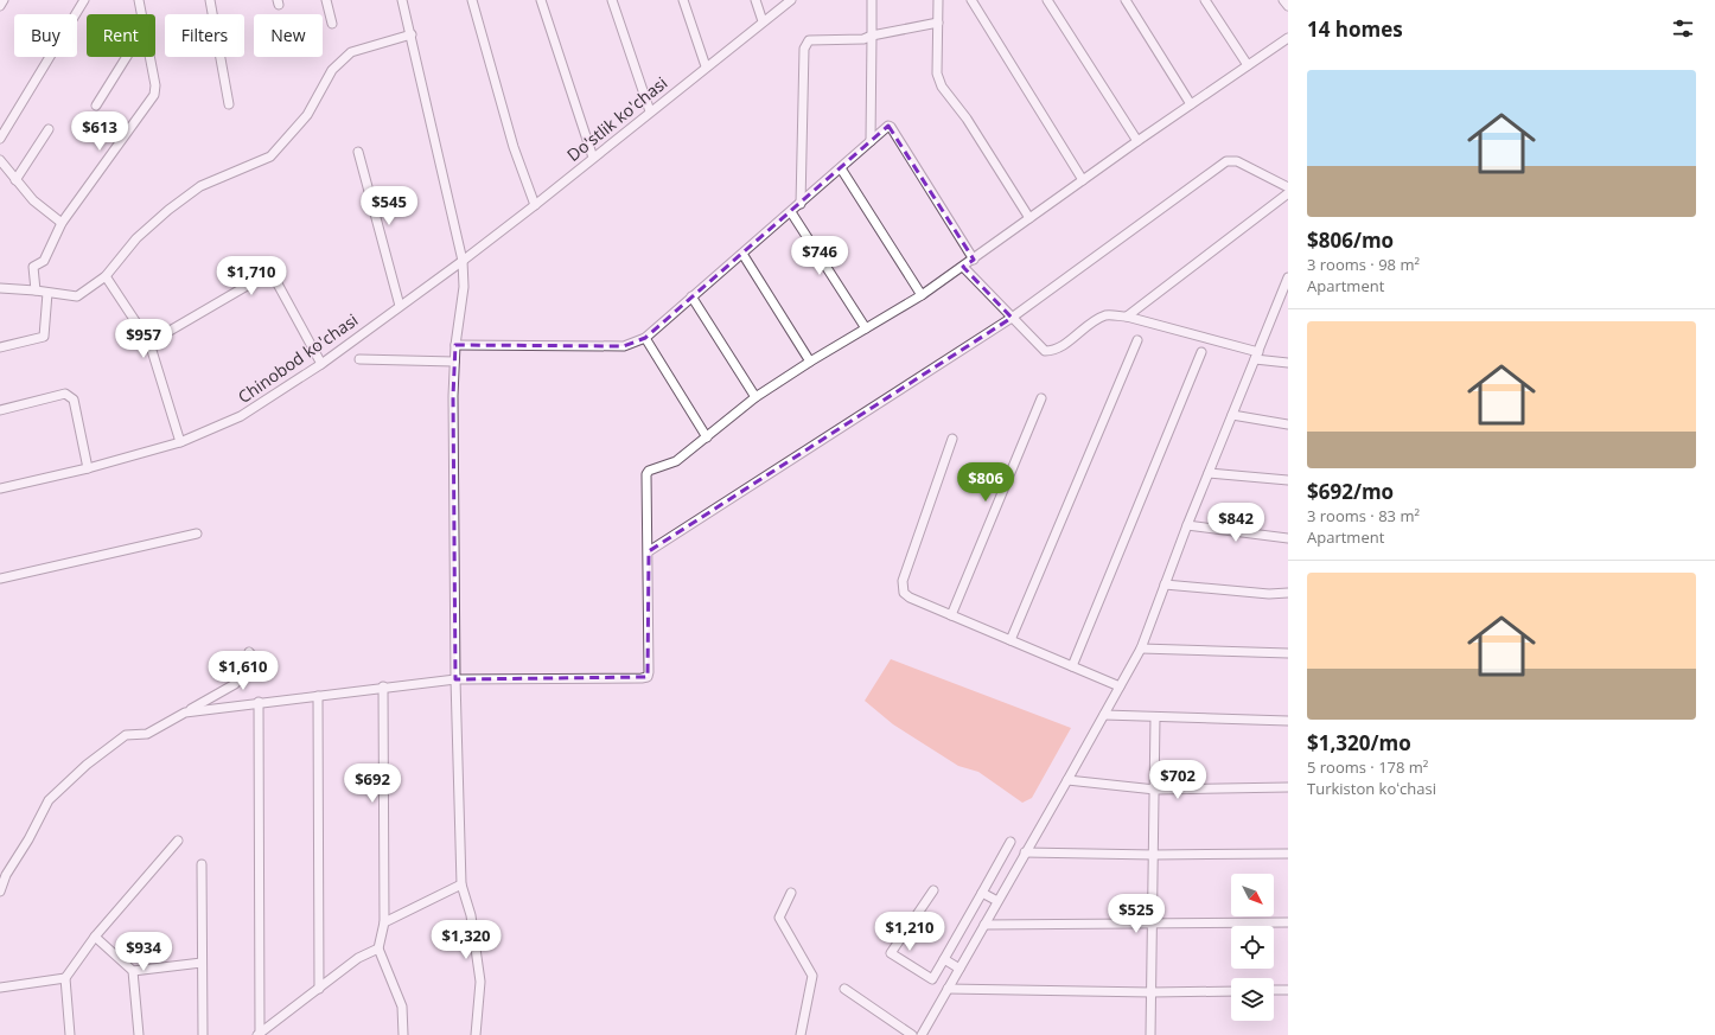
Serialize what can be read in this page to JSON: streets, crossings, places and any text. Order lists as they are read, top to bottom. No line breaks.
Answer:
{"streets":{"street":["Do'stlik ko'chasi","Chinobod ko'chasi"]},"crossings":[["Do'stlik ko'chasi","Chinobod ko'chasi"]],"north":"bottom right","page":{"heading":"14 homes","chip":["Buy","Rent","Filters","New"],"list":[{"name":"$806/mo","note":"3 rooms · 98 m² · Apartment"},{"name":"$692/mo","note":"3 rooms · 83 m² · Apartment"},{"name":"$1,320/mo","note":"5 rooms · 178 m² · Turkiston koʻchasi"}],"price":["$613","$545","$746","$1,710","$957","$806","$842","$1,610","$702","$692","$525","$1,210","$1,320","$934"]}}
